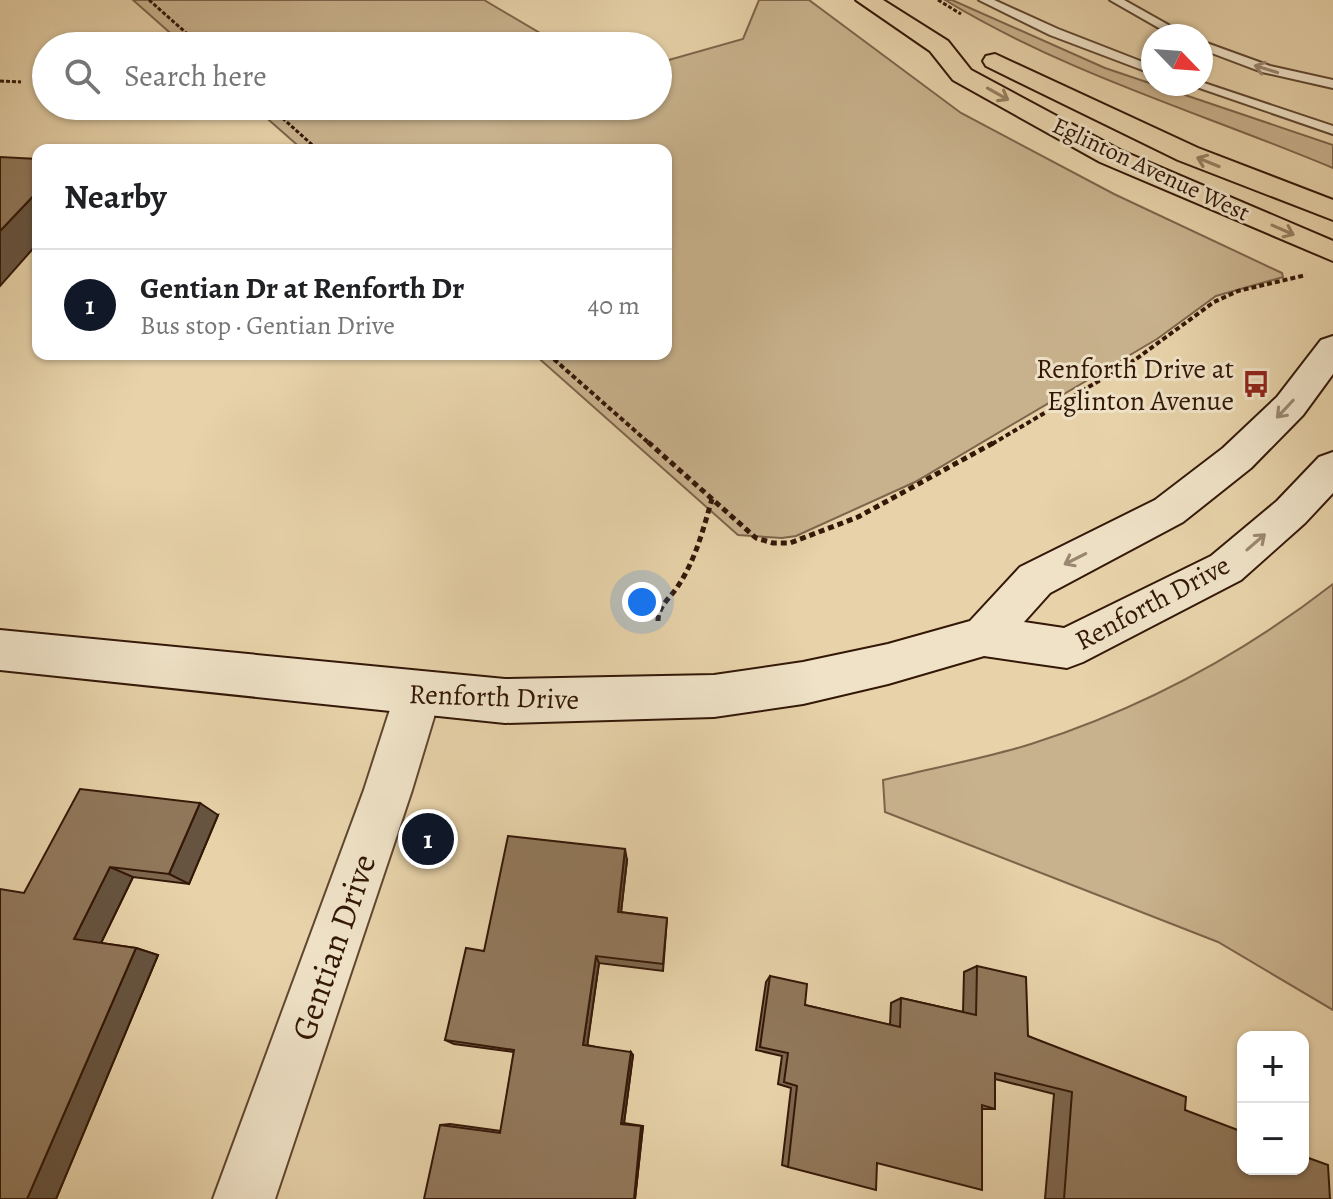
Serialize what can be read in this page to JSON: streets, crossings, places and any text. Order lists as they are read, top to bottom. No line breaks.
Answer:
{"streets":{"main road":["Eglinton Avenue West","Renforth Drive"],"street":["Gentian Drive"]},"crossings":[["Renforth Drive","Gentian Drive"]],"places":{"bus stop":["Renforth Drive at Eglinton Avenue"]},"north":"bottom right","page":{"search":"Search here","heading":"Nearby","list":[{"mark":"1","name":"Gentian Dr at Renforth Dr","note":"Bus stop · Gentian Drive","value":"40 m"}],"pins":"1","map_buttons":["+","−"]}}
